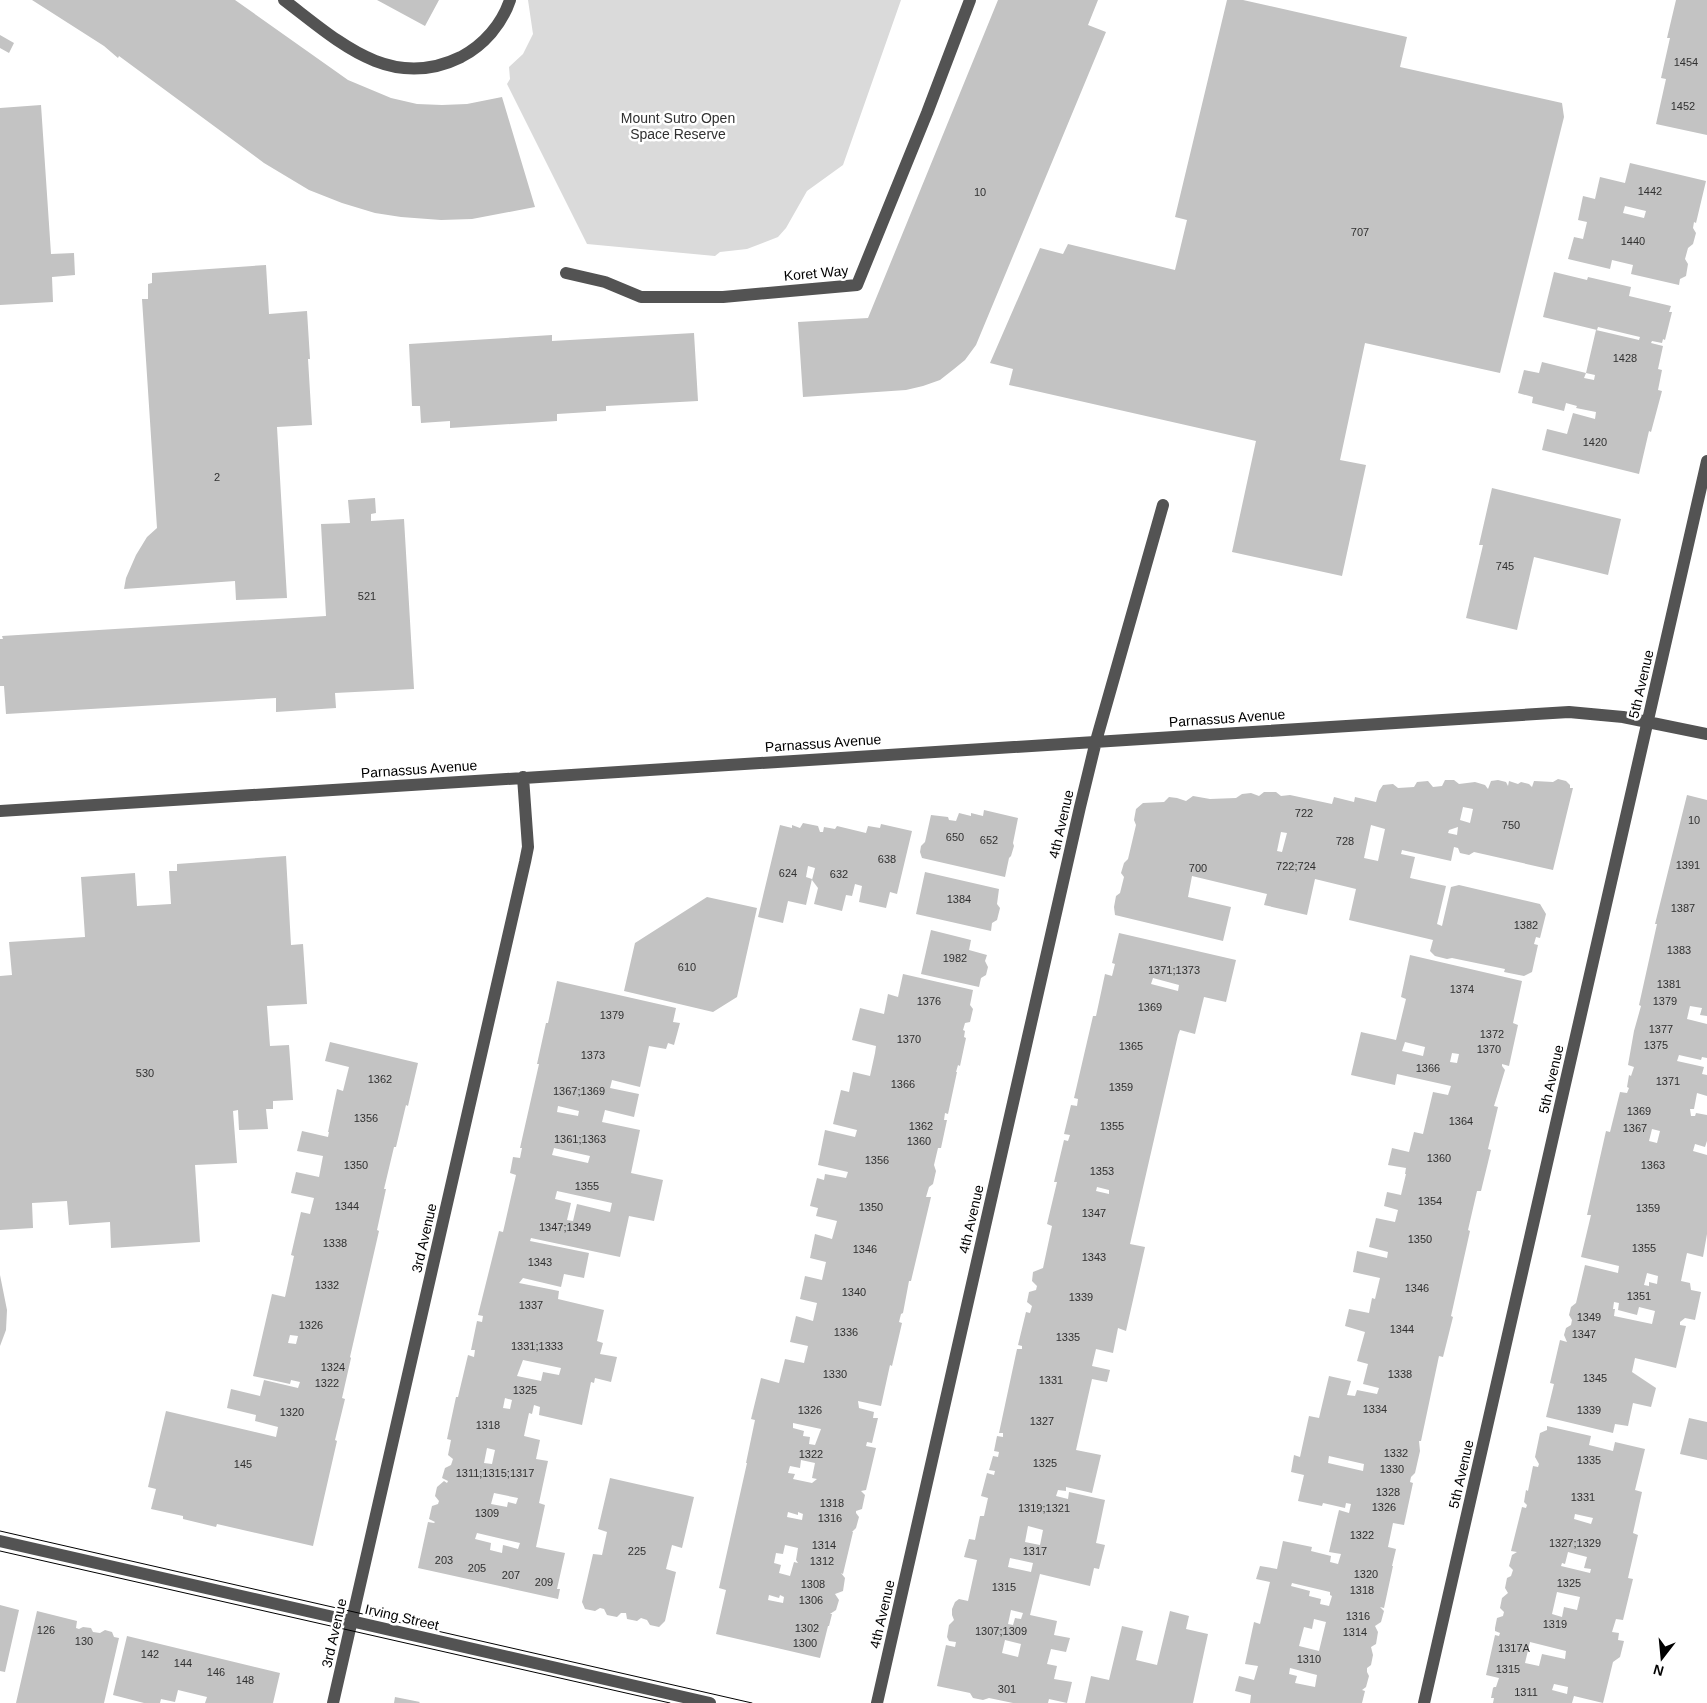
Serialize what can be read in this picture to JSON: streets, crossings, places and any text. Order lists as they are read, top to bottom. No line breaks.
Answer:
{"streets":{"street":["Koret Way","5th Avenue","Parnassus Avenue","4th Avenue","3rd Avenue","Irving Street"]},"crossings":[["5th Avenue","Parnassus Avenue"],["Parnassus Avenue","4th Avenue"],["Parnassus Avenue","3rd Avenue"],["3rd Avenue","Irving Street"]],"parks":["Mount Sutro Open Space Reserve"],"house_numbers":["1454","1452","1442","10","707","1440","1428","1420","2","745","521","722","10","750","650","652","728","638","1391","722;724","700","624","632","1384","1387","1382","1383","1982","610","1371;1373","1381","1374","1376","1379","1369","1379","1377","1372","1370","1375","1365","1370","1373","1366","530","1362","1371","1366","1359","1367;1369","1369","1356","1364","1362","1355","1367","1361;1363","1360","1360","1356","1350","1363","1353","1355","1354","1344","1350","1359","1347","1347;1349","1350","1338","1355","1346","1343","1343","1332","1346","1340","1351","1339","1337","1349","1326","1344","1336","1347","1335","1331;1333","1324","1330","1338","1345","1331","1322","1325","1334","1326","1339","1320","1327","1318","1332","1322","1335","1325","145","1330","1311;1315;1317","1328","1331","1318","1326","1319;1321","1309","1316","1322","1327;1329","1314","225","1317","203","1312","205","1320","207","209","1325","1308","1315","1318","1306","1316","1319","1302","126","1307;1309","1314","130","1300","1317A","142","1310","144","1315","146","148","301","1311"],"north":"bottom"}
